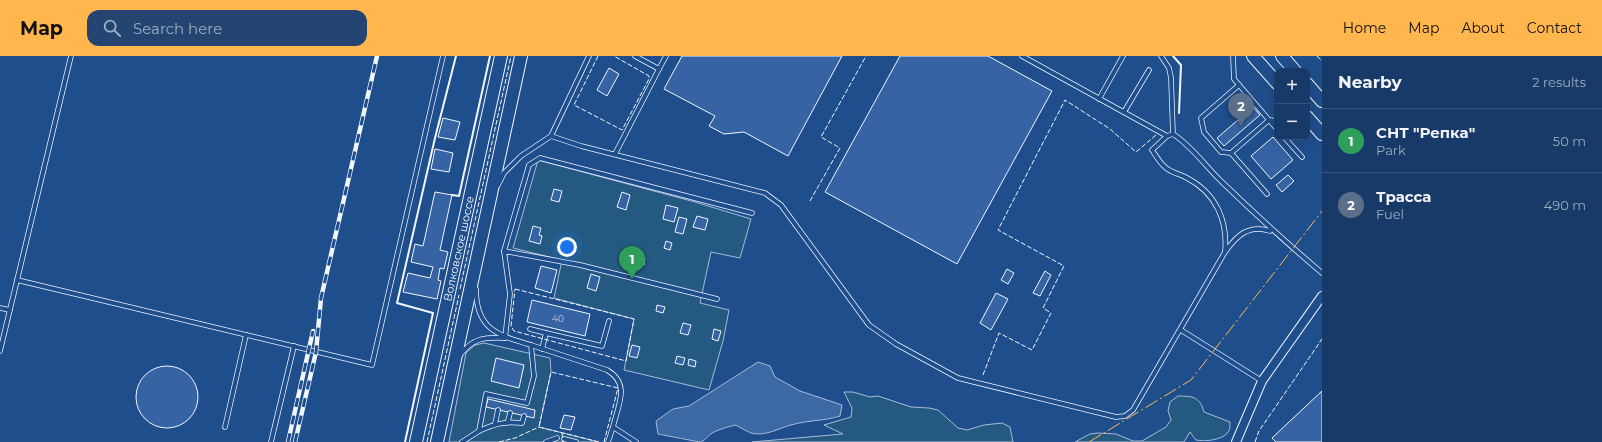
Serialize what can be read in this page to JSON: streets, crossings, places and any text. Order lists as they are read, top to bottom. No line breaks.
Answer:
{"streets":{"main road":["Волковское шоссе"]},"house_numbers":["40"],"page":{"header":"Map","search":"Search here","nav":["Home","Map","About","Contact"],"heading":["Nearby","2 results"],"map_buttons":["+","−"],"pins":["2","1"],"list":[{"mark":"1","name":"СНТ \"Репка\"","note":"Park","value":"50 m"},{"mark":"2","name":"Трасса","note":"Fuel","value":"490 m"}]}}
